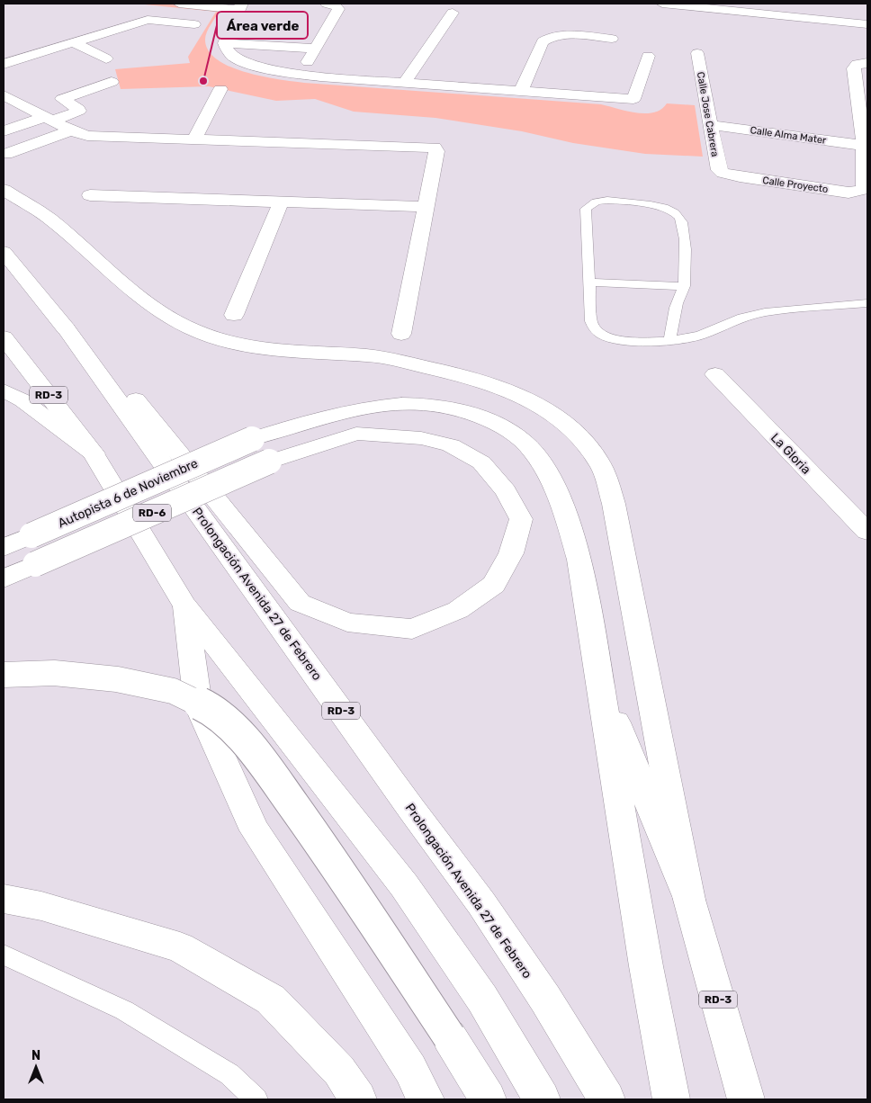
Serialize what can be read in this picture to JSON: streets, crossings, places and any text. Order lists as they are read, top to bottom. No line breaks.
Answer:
{"streets":{"main road":["Calle Jose Cabrera","Calle Alma Mater","Calle Proyecto","RD-3","La Gloria","Autopista 6 de Noviembre","RD-6","Prolongación Avenida 27 de Febrero"]},"crossings":[["Calle Jose Cabrera","Calle Alma Mater"],["Calle Jose Cabrera","Calle Proyecto"],["RD-6","Prolongación Avenida 27 de Febrero"]],"places":["Área verde"],"north":"top"}
